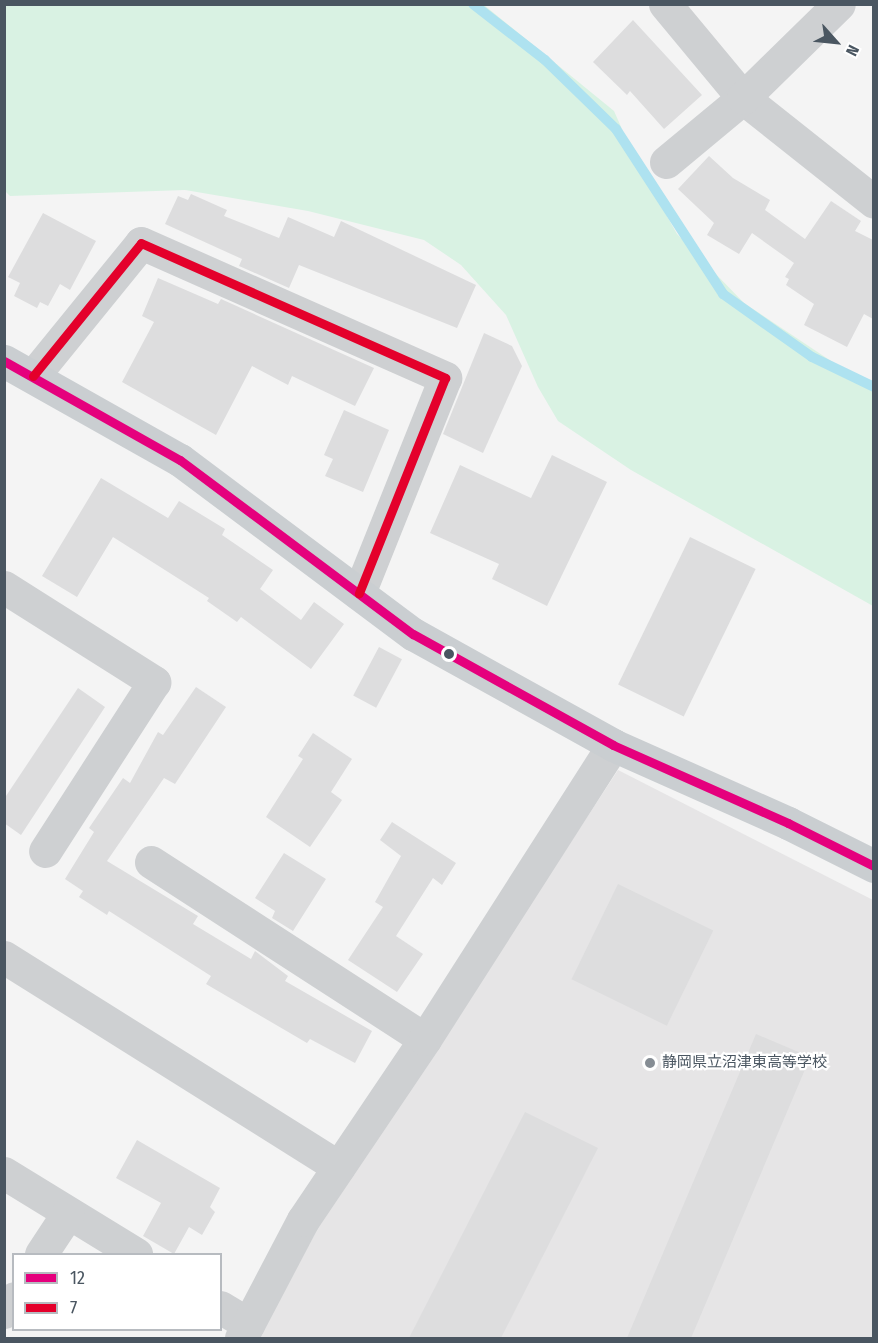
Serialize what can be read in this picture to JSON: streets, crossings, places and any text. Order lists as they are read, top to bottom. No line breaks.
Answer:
{"places":["静岡県立沼津東高等学校"],"lines":["transit line 7","transit line 12"],"legend":["12","7"],"north":"bottom right"}
